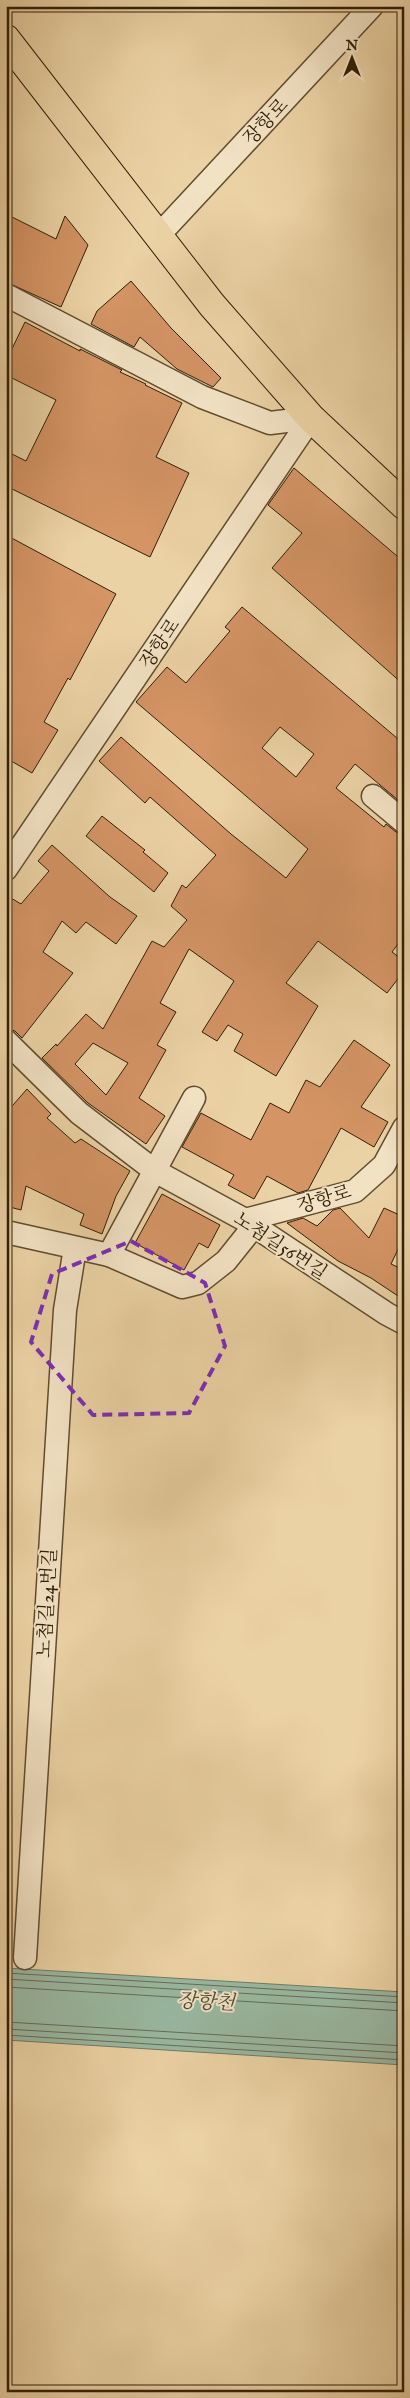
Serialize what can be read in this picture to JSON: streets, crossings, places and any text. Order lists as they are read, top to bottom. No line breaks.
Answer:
{"streets":{"street":["장항로","노첨길56번길","노첨길24번길"]},"crossings":[["장항로","노첨길56번길"]],"water":["장항천"],"north":"top"}
